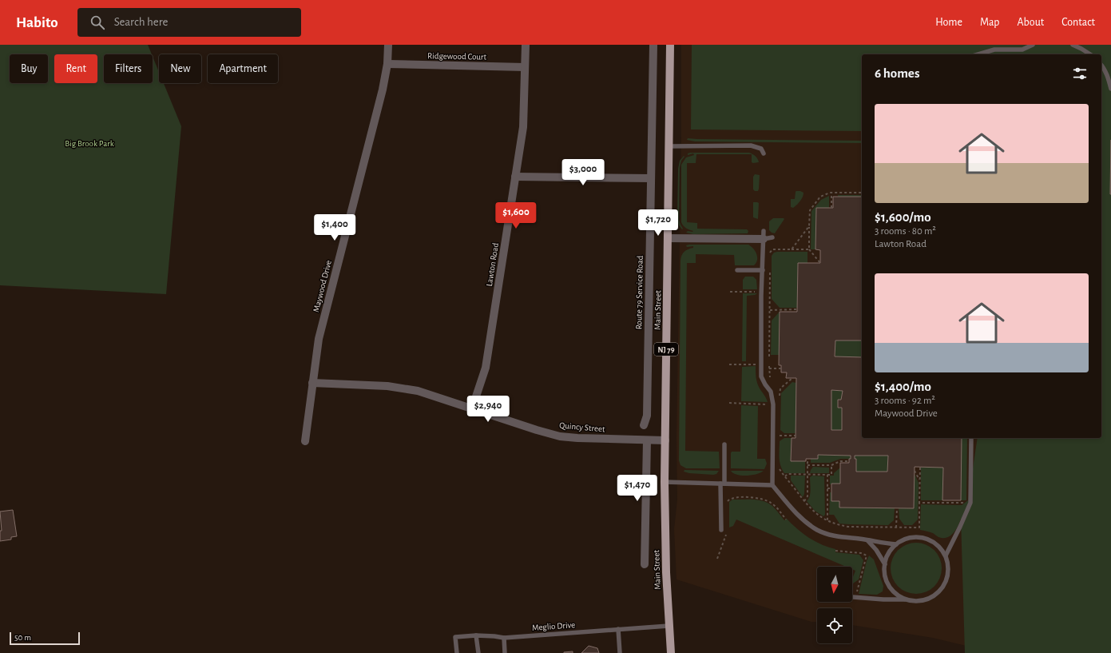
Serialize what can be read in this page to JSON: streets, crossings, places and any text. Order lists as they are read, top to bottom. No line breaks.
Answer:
{"streets":{"main road":["Main Street","NJ 79"],"street":["Ridgewood Court","Lawton Road","Maywood Drive","Route 79 Service Road","Quincy Street"],"lane":["Meglio Drive"]},"crossings":[["Ridgewood Court","Lawton Road"],["Ridgewood Court","Maywood Drive"],["Lawton Road","Quincy Street"],["Maywood Drive","Quincy Street"],["Main Street","Quincy Street"],["Main Street","Meglio Drive"]],"parks":["Big Brook Park"],"scale_bar":"50 m","north":"bottom","page":{"header":"Habito","search":"Search here","nav":["Home","Map","About","Contact"],"chip":["Buy","Rent","Filters","New","Apartment"],"heading":"6 homes","list":[{"name":"$1,600/mo","note":"3 rooms · 80 m² · Lawton Road"},{"name":"$1,400/mo","note":"3 rooms · 92 m² · Maywood Drive"}],"price":["$3,000","$1,600","$1,720","$1,400","$2,940","$1,470"],"scale":"50 m"}}
